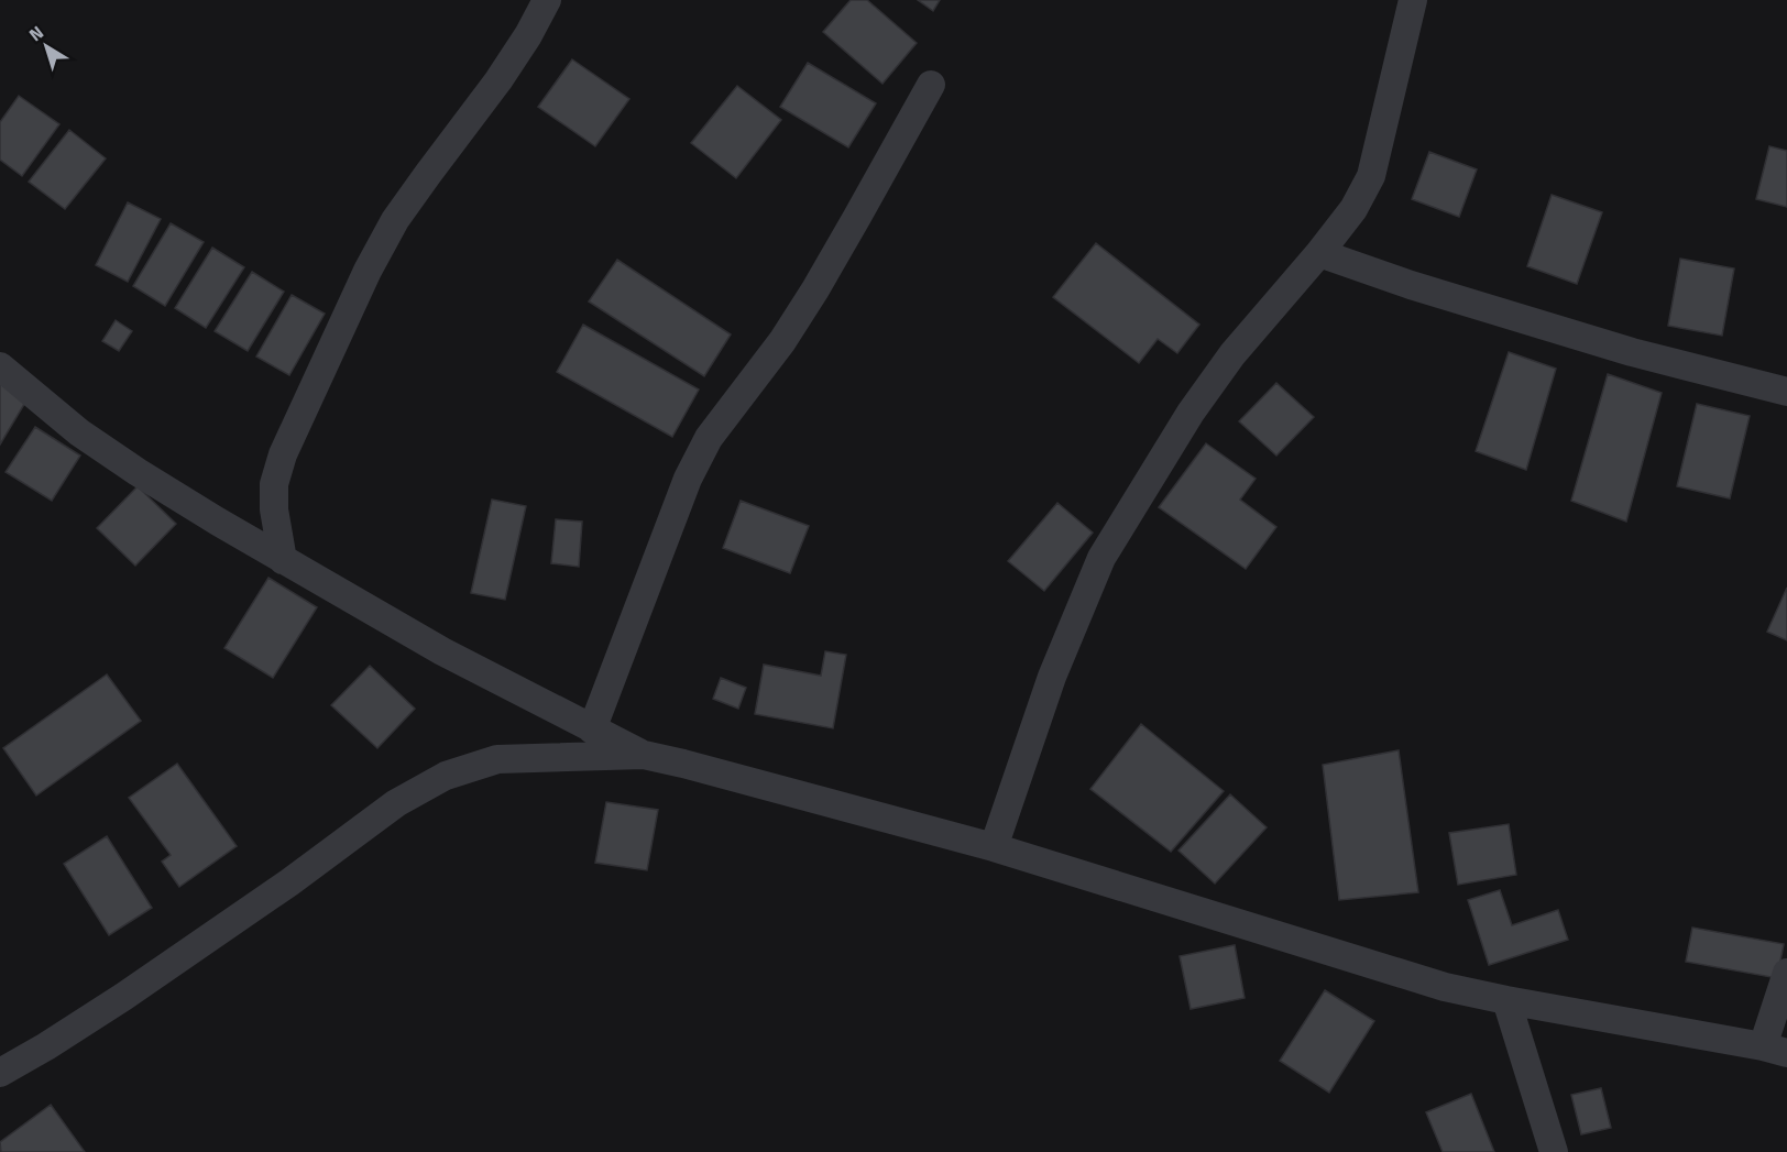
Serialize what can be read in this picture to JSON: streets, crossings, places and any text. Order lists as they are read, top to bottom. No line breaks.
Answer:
{"north":"top left"}
